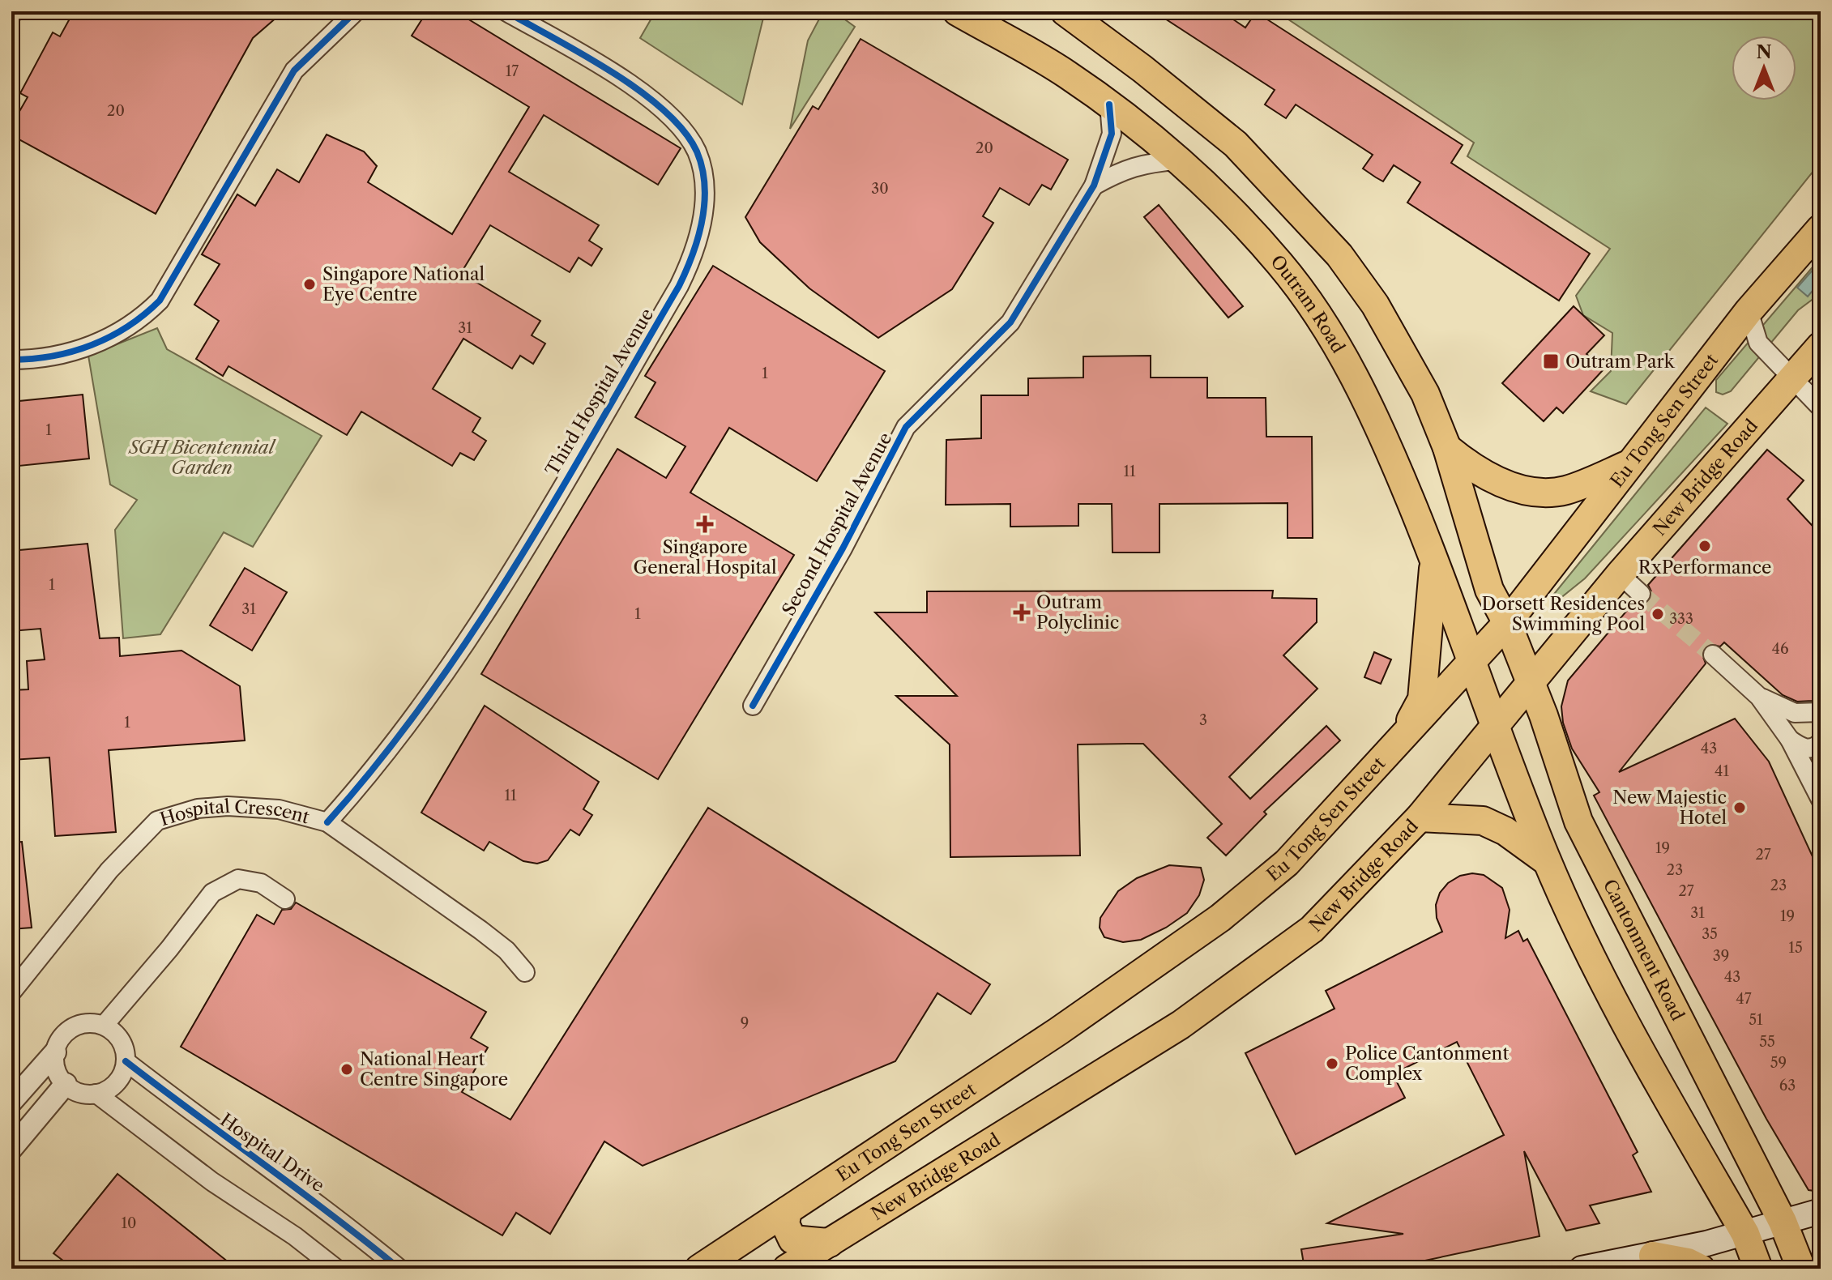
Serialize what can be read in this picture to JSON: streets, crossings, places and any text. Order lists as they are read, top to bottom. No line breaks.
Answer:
{"streets":{"main road":["Outram Road","Eu Tong Sen Street","New Bridge Road","Cantonment Road"],"street":["Third Hospital Avenue","Second Hospital Avenue","Hospital Crescent","Hospital Drive"]},"crossings":[["Outram Road","Eu Tong Sen Street"],["Outram Road","New Bridge Road"],["Outram Road","Second Hospital Avenue"],["Third Hospital Avenue","Hospital Crescent"],["Eu Tong Sen Street","Cantonment Road"],["New Bridge Road","Cantonment Road"]],"parks":["SGH Bicentennial Garden"],"places":{"other":["Singapore National Eye Centre","RxPerformance","Dorsett Residences Swimming Pool","New Majestic Hotel","Police Cantonment Complex","National Heart Centre Singapore"],"transit":["Outram Park"],"health":["Singapore General Hospital","Outram Polyclinic"]},"house_numbers":["17","20","20","30","31","1","1","11","1","31","1","333","46","3","1","43","41","11","19","27","23","23","27","31","19","35","15","39","43","47","51","9","55","59","63","10"],"north":"top"}
